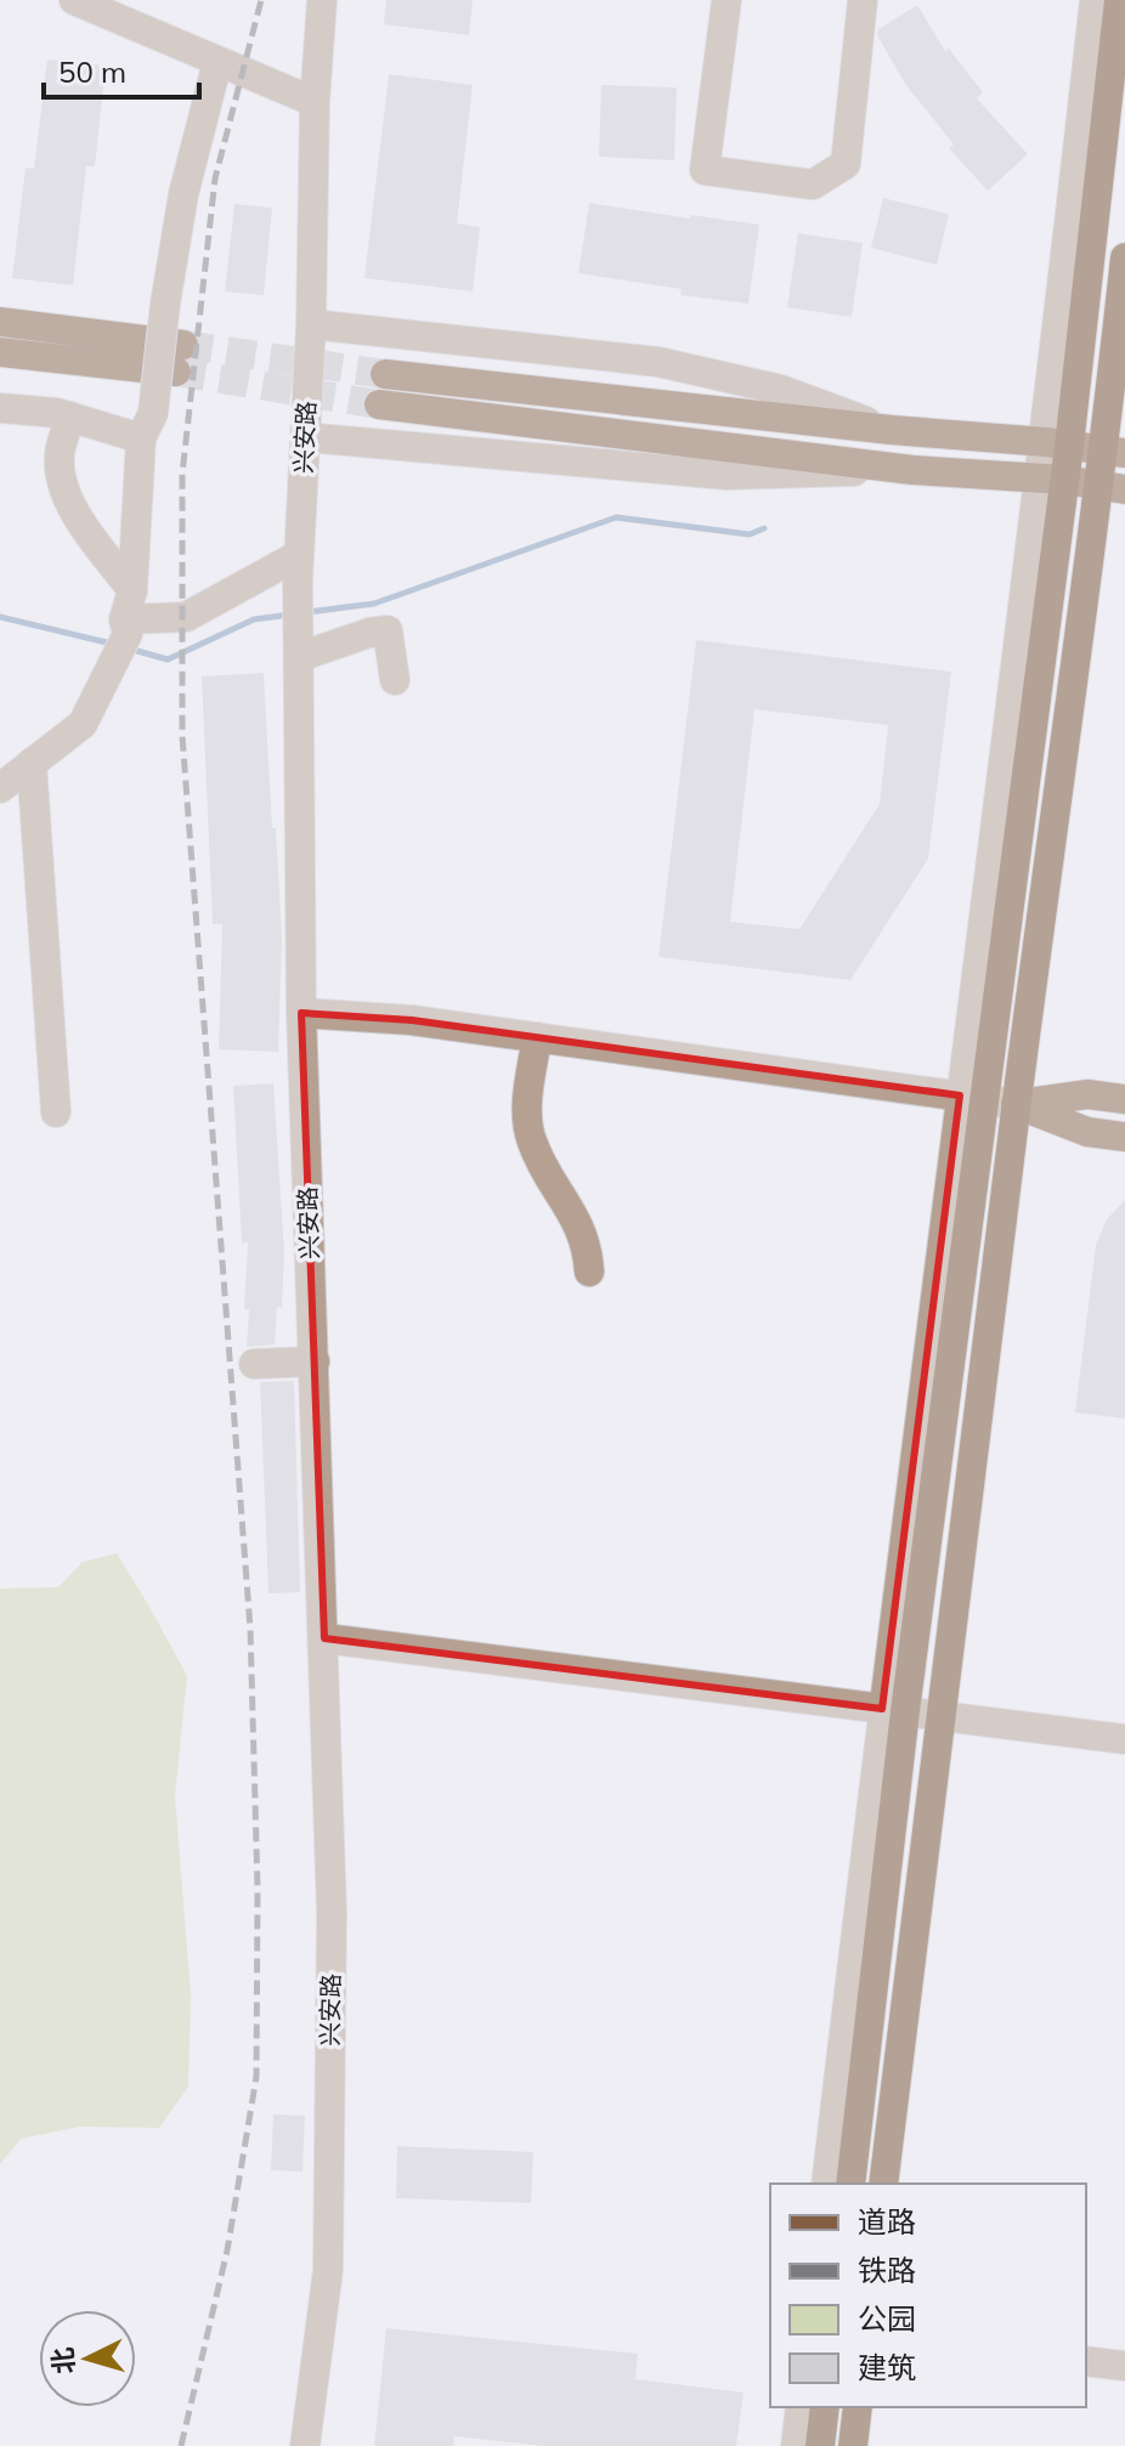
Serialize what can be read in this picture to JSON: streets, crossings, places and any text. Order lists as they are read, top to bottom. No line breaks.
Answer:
{"streets":{"street":["兴安路"]},"legend":["道路","铁路","公园","建筑"],"scale_bar":"50 m","north":"left"}
